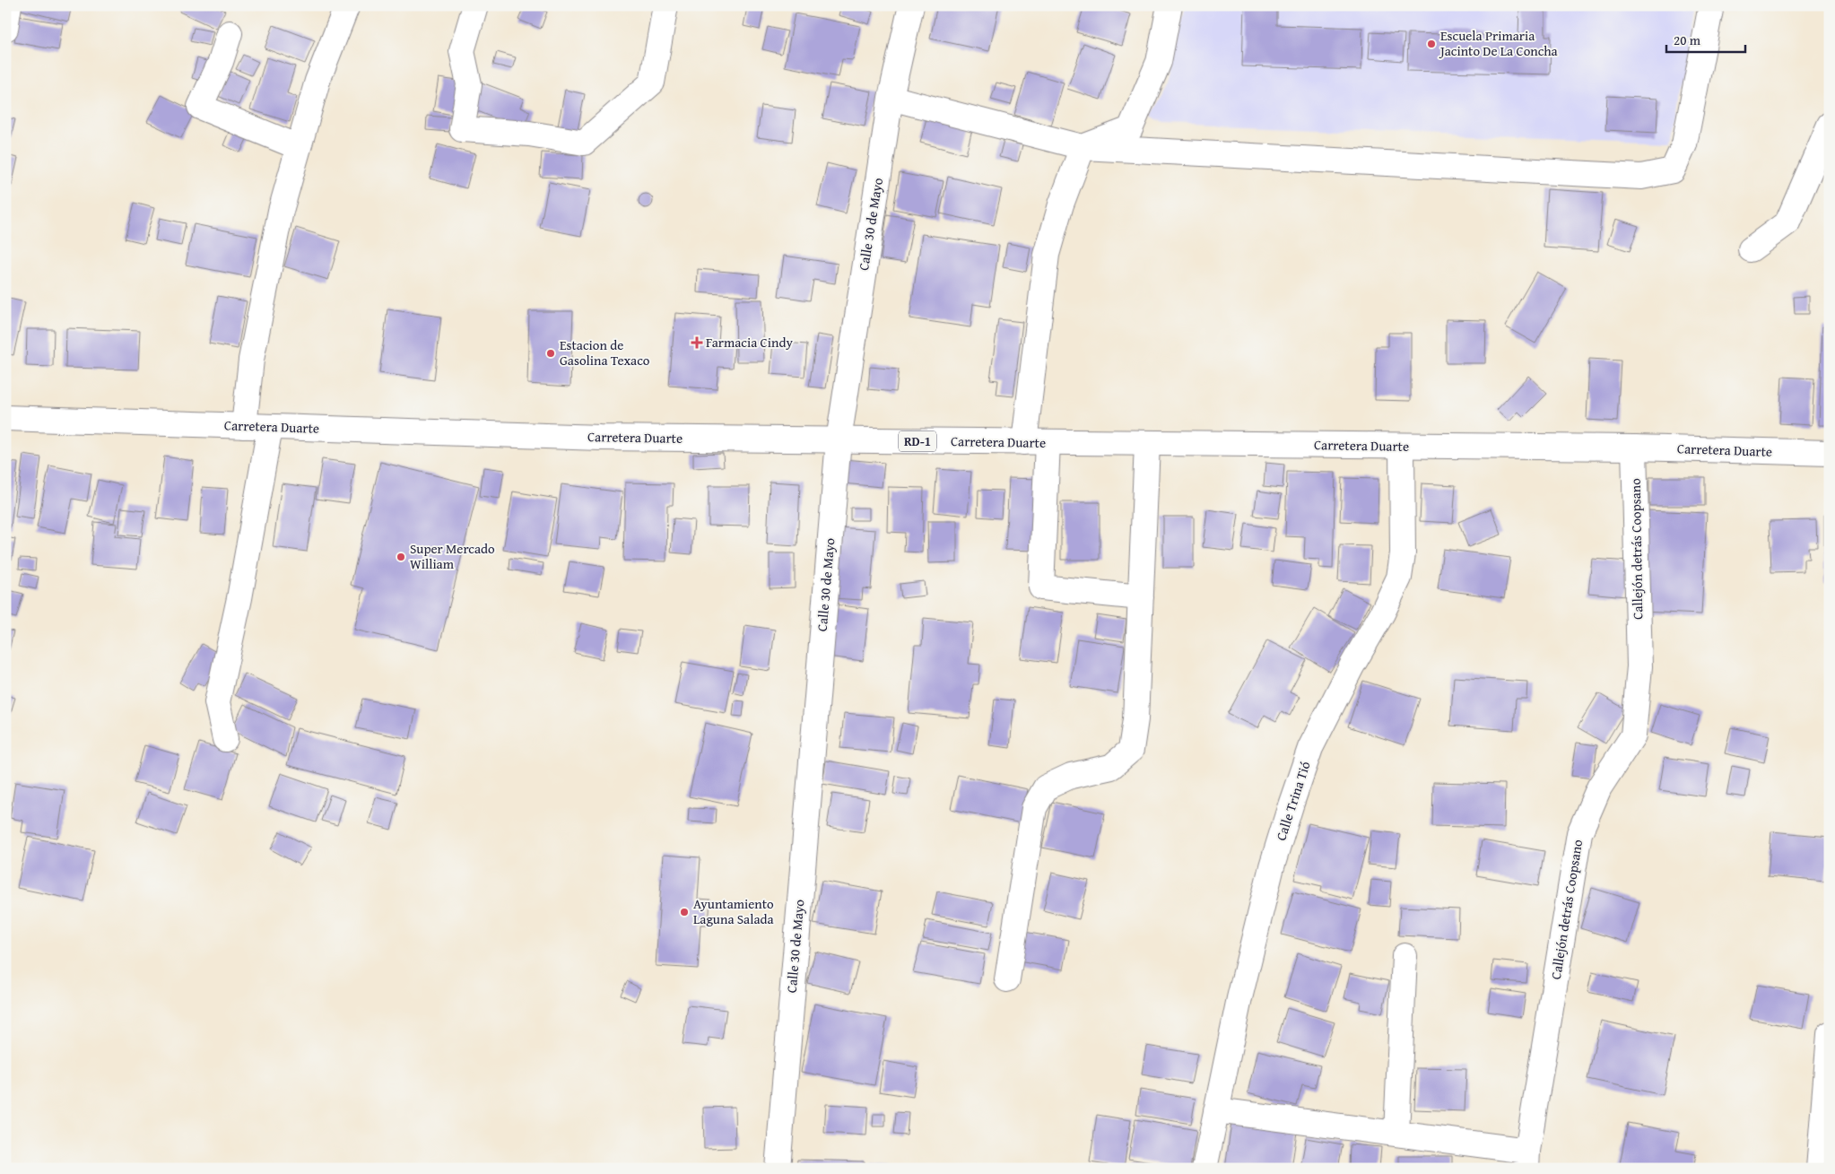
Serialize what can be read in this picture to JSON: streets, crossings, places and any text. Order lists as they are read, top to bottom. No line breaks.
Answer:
{"streets":{"street":["Calle 30 de Mayo","Carretera Duarte","RD-1","Callejón detrás Coopsano","Calle Trina Tió"]},"crossings":[["Calle 30 de Mayo","Carretera Duarte"],["Carretera Duarte","Callejón detrás Coopsano"],["Carretera Duarte","Calle Trina Tió"]],"places":{"other":["Escuela Primaria Jacinto De La Concha","Estacion de Gasolina Texaco","Super Mercado William","Ayuntamiento Laguna Salada"],"health":["Farmacia Cindy"]},"scale_bar":"20 m"}
